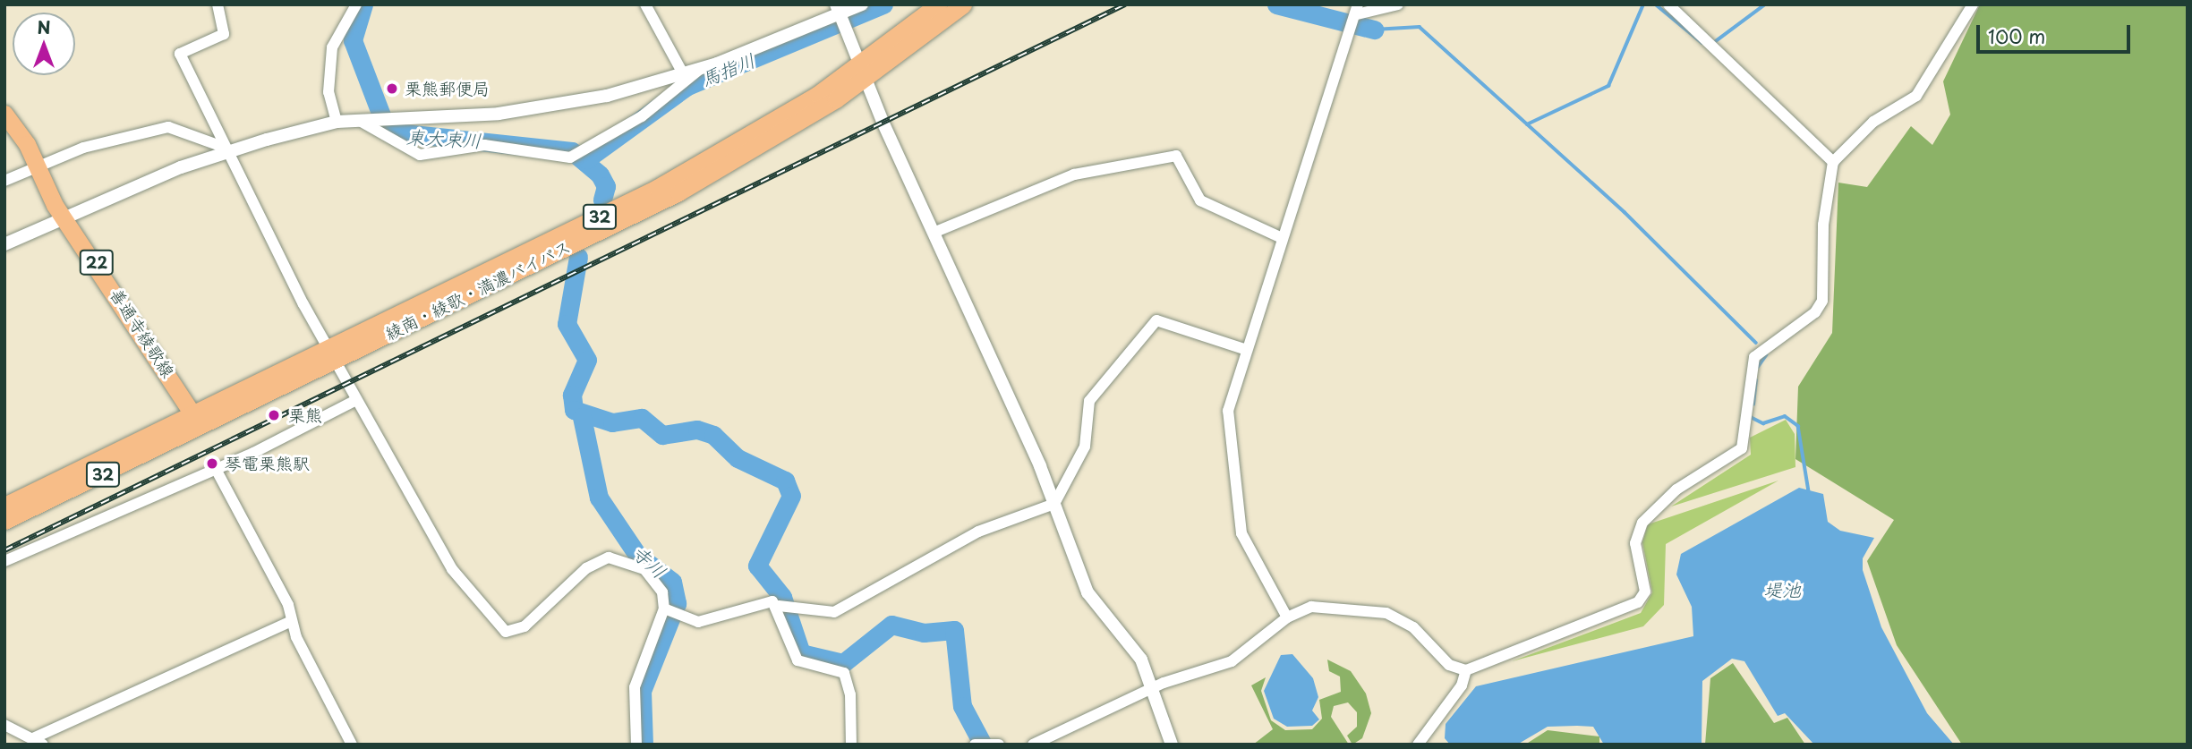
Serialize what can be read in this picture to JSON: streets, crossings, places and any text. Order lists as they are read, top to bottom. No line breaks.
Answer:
{"streets":{"main road":["32","22","綾南・綾歌・満濃バイパス","善通寺綾歌線"]},"crossings":[["綾南・綾歌・満濃バイパス","善通寺綾歌線"]],"water":["馬指川","東大束川","寺川","堤池"],"places":["栗熊郵便局","栗熊","琴電栗熊駅"],"scale_bar":"100 m","north":"top"}
